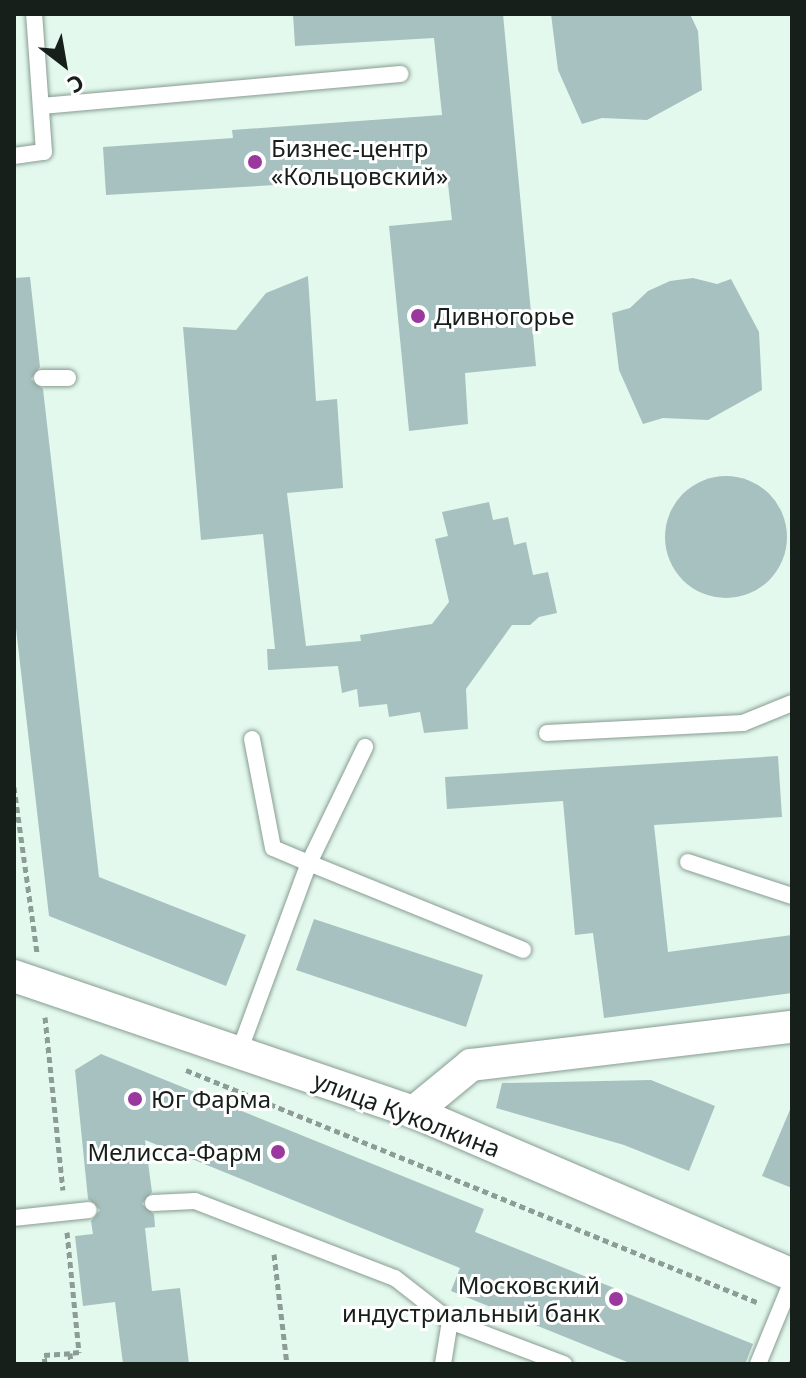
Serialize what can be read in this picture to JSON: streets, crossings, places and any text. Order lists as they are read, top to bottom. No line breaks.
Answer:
{"streets":{"street":["улица Куколкина"]},"places":["Бизнес-центр «Кольцовский»","Дивногорье","Юг Фарма","Мелисса-Фарм","Московский индустриальный банк"],"north":"bottom right"}
